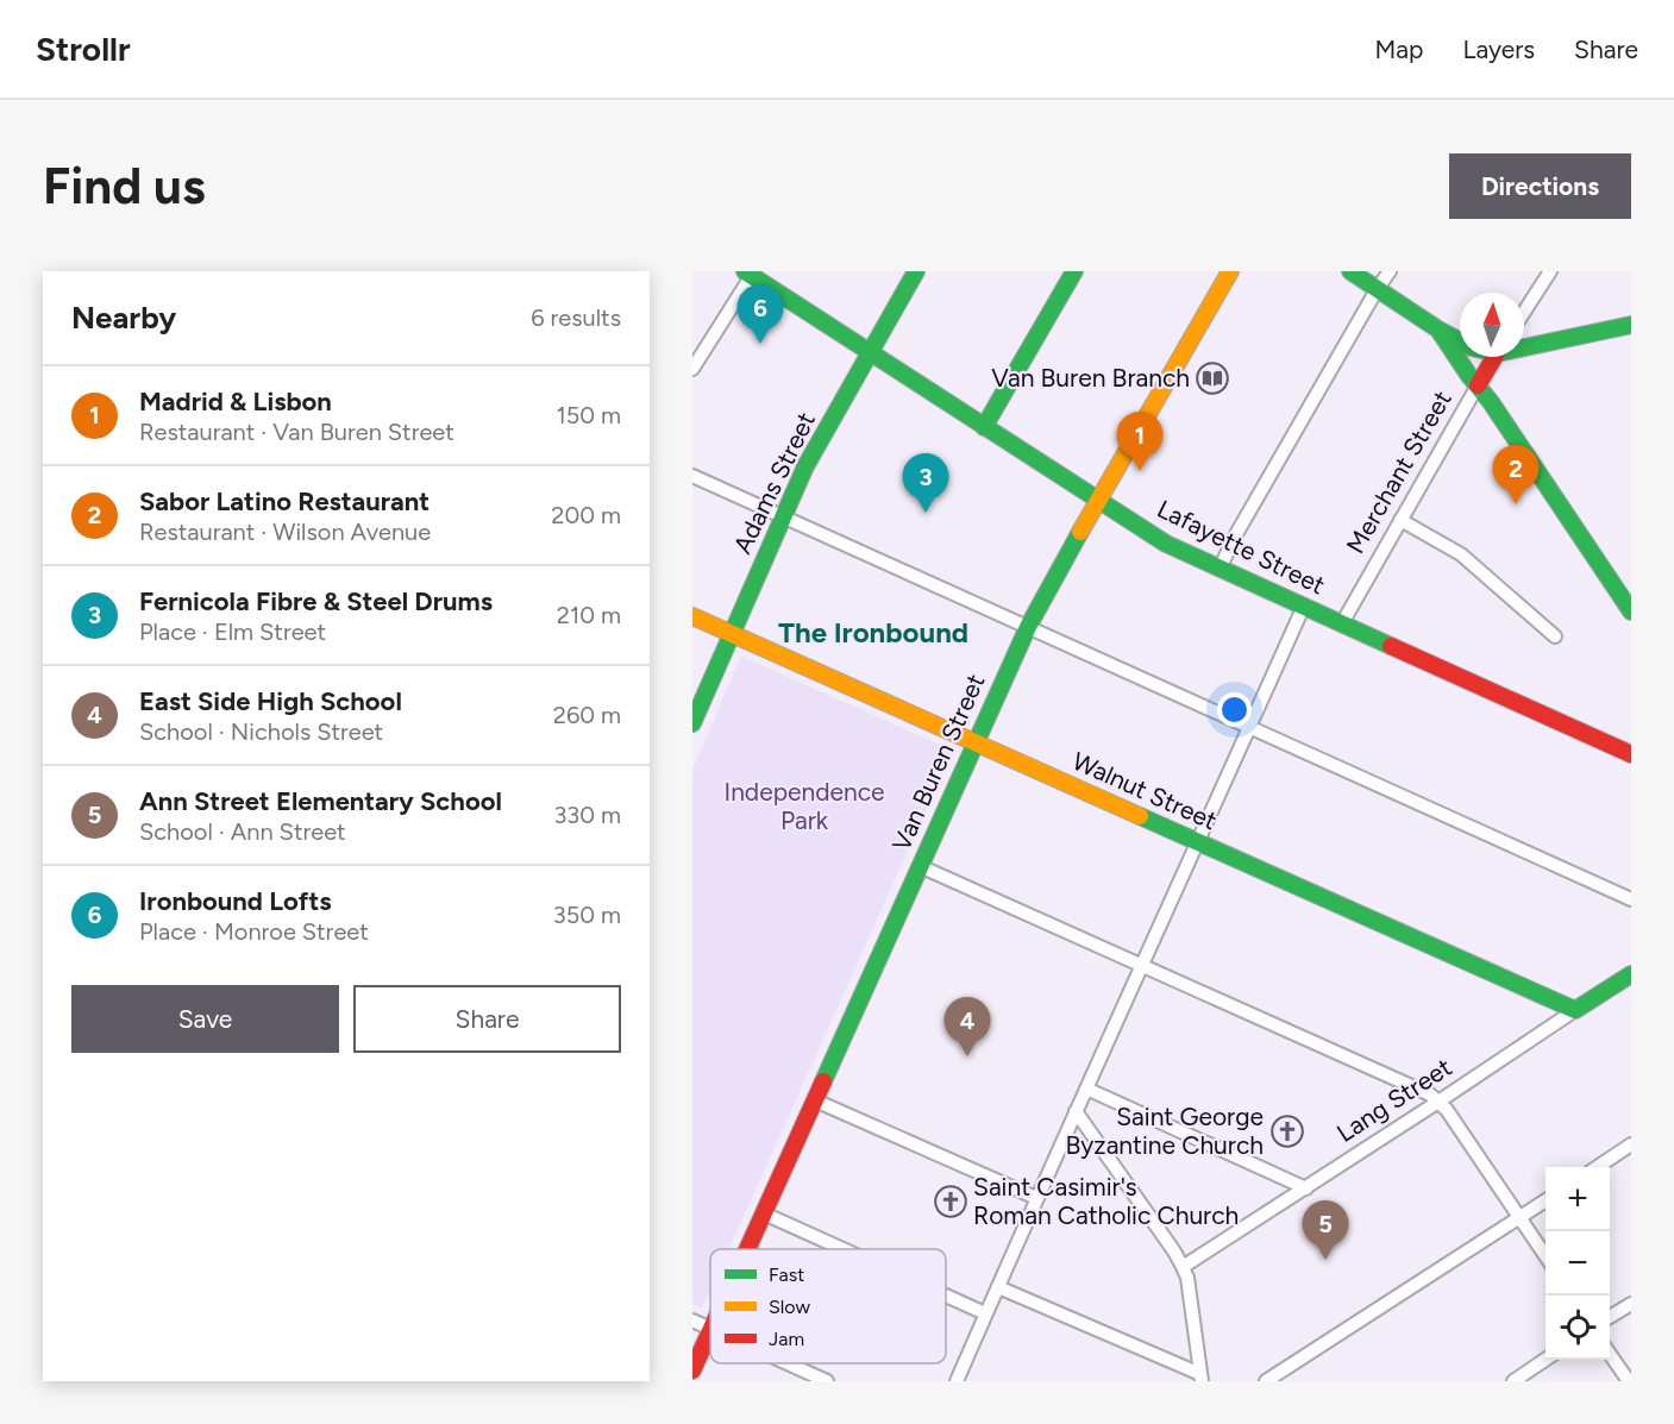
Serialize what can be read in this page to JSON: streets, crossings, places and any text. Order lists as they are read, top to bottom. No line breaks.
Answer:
{"streets":{"street":["Merchant Street","Adams Street","Lafayette Street","Van Buren Street","Walnut Street","Lang Street"]},"crossings":[["Merchant Street","Lafayette Street"],["Adams Street","Lafayette Street"],["Adams Street","Walnut Street"],["Lafayette Street","Van Buren Street"],["Van Buren Street","Walnut Street"],["Walnut Street","Lang Street"]],"districts":["The Ironbound"],"parks":["Independence Park"],"places":{"library":["Van Buren Branch"],"church":["Saint George Byzantine Church","Saint Casimir's Roman Catholic Church"]},"legend":["Fast","Slow","Jam"],"north":"top","page":{"header":"Strollr","nav":["Map","Layers","Share"],"buttons":["Directions",["Save","Share"]],"title":"Find us","heading":["Nearby","6 results"],"pins":["6","1","2","3","4","5"],"list":[{"mark":"1","name":"Madrid & Lisbon","note":"Restaurant · Van Buren Street","value":"150 m"},{"mark":"2","name":"Sabor Latino Restaurant","note":"Restaurant · Wilson Avenue","value":"200 m"},{"mark":"3","name":"Fernicola Fibre & Steel Drums","note":"Place · Elm Street","value":"210 m"},{"mark":"4","name":"East Side High School","note":"School · Nichols Street","value":"260 m"},{"mark":"5","name":"Ann Street Elementary School","note":"School · Ann Street","value":"330 m"},{"mark":"6","name":"Ironbound Lofts","note":"Place · Monroe Street","value":"350 m"}],"map_buttons":["+","−"]}}
